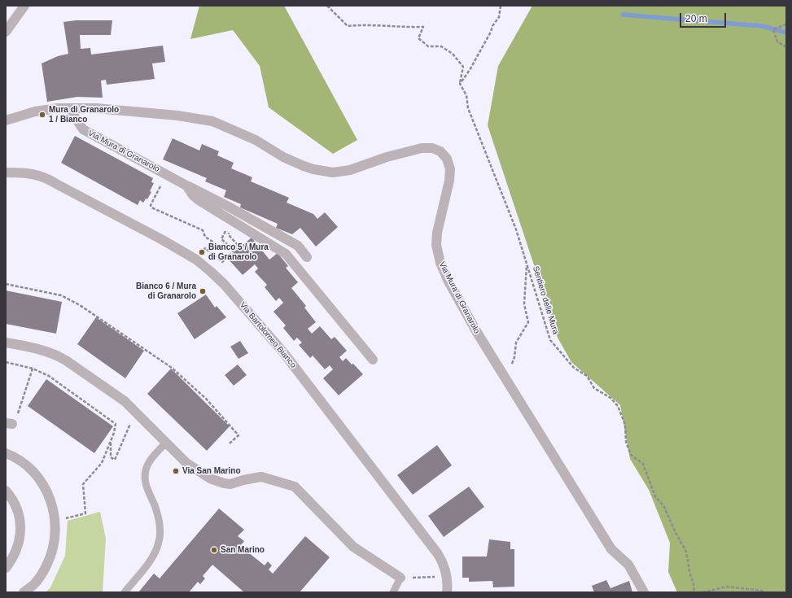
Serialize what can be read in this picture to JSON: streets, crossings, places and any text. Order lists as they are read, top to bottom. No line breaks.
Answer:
{"streets":{"street":["Via Mura di Granarolo","Via Bartolomeo Bianco"],"path":["Sentiero delle Mura"]},"places":["Mura di Granarolo 1 / Bianco","Bianco 5 / Mura di Granarolo","Bianco 6 / Mura di Granarolo","Via San Marino","San Marino"],"scale_bar":"20 m"}
